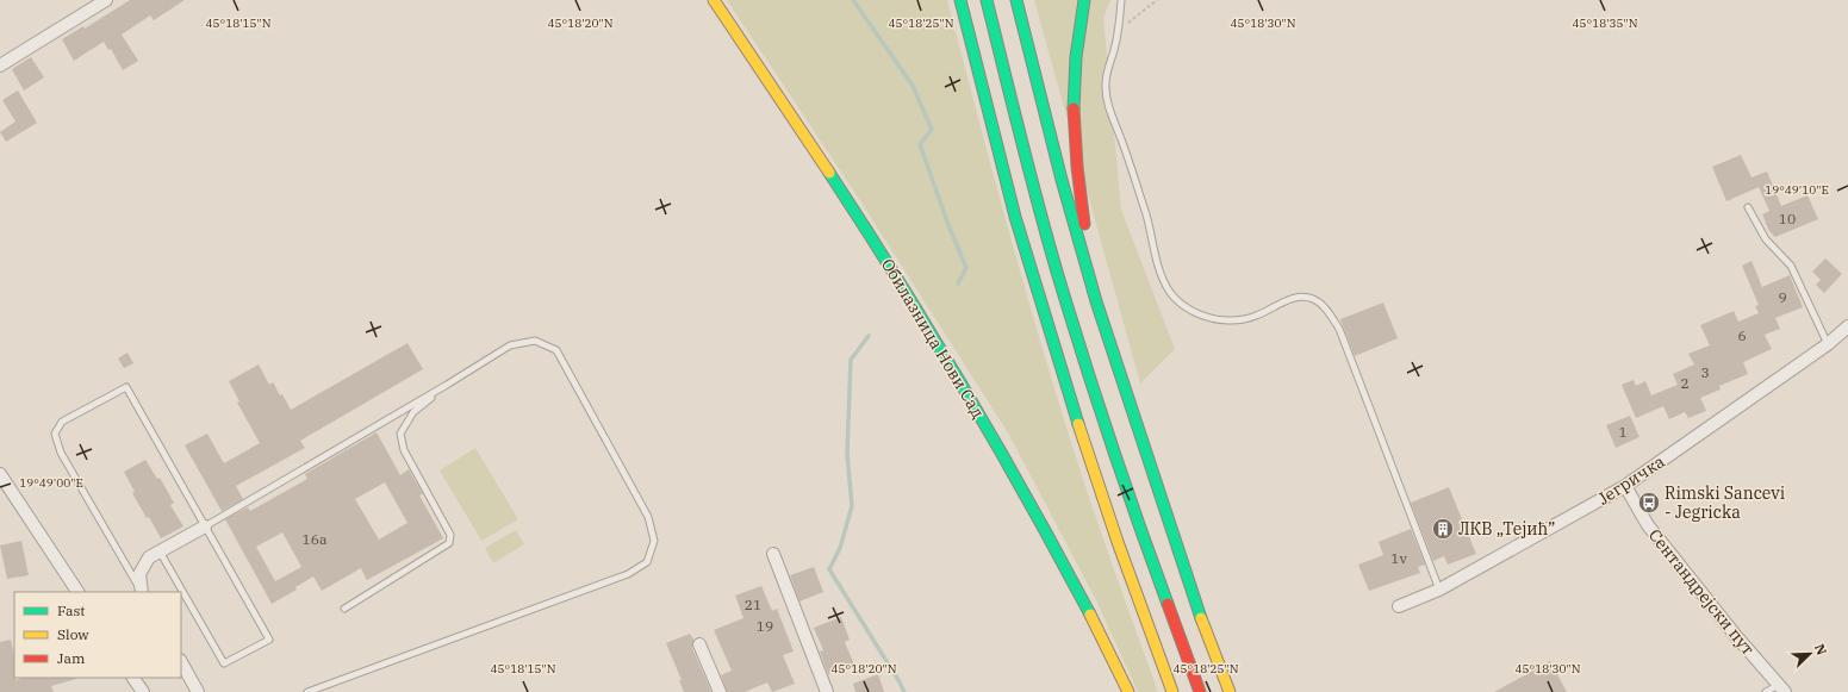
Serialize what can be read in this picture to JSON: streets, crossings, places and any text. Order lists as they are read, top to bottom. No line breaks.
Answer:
{"streets":{"main road":["Обилазница Нови Сад"],"street":["Јегричка","Сентандрејски пут"]},"crossings":[["Јегричка","Сентандрејски пут"]],"places":{"bus stop":["Rimski Sancevi - Jegricka"],"building":["ЛКВ „Тејић”"]},"house_numbers":["10","9","6","3","2","1","16a","1v","21","19"],"legend":["Fast","Slow","Jam"],"north":"top right","coordinates":["45°18'15\"N","45°18'20\"N","45°18'30\"N","45°18'35\"N","45°18'25\"N","19°49'10\"E","19°49'00\"E"]}
